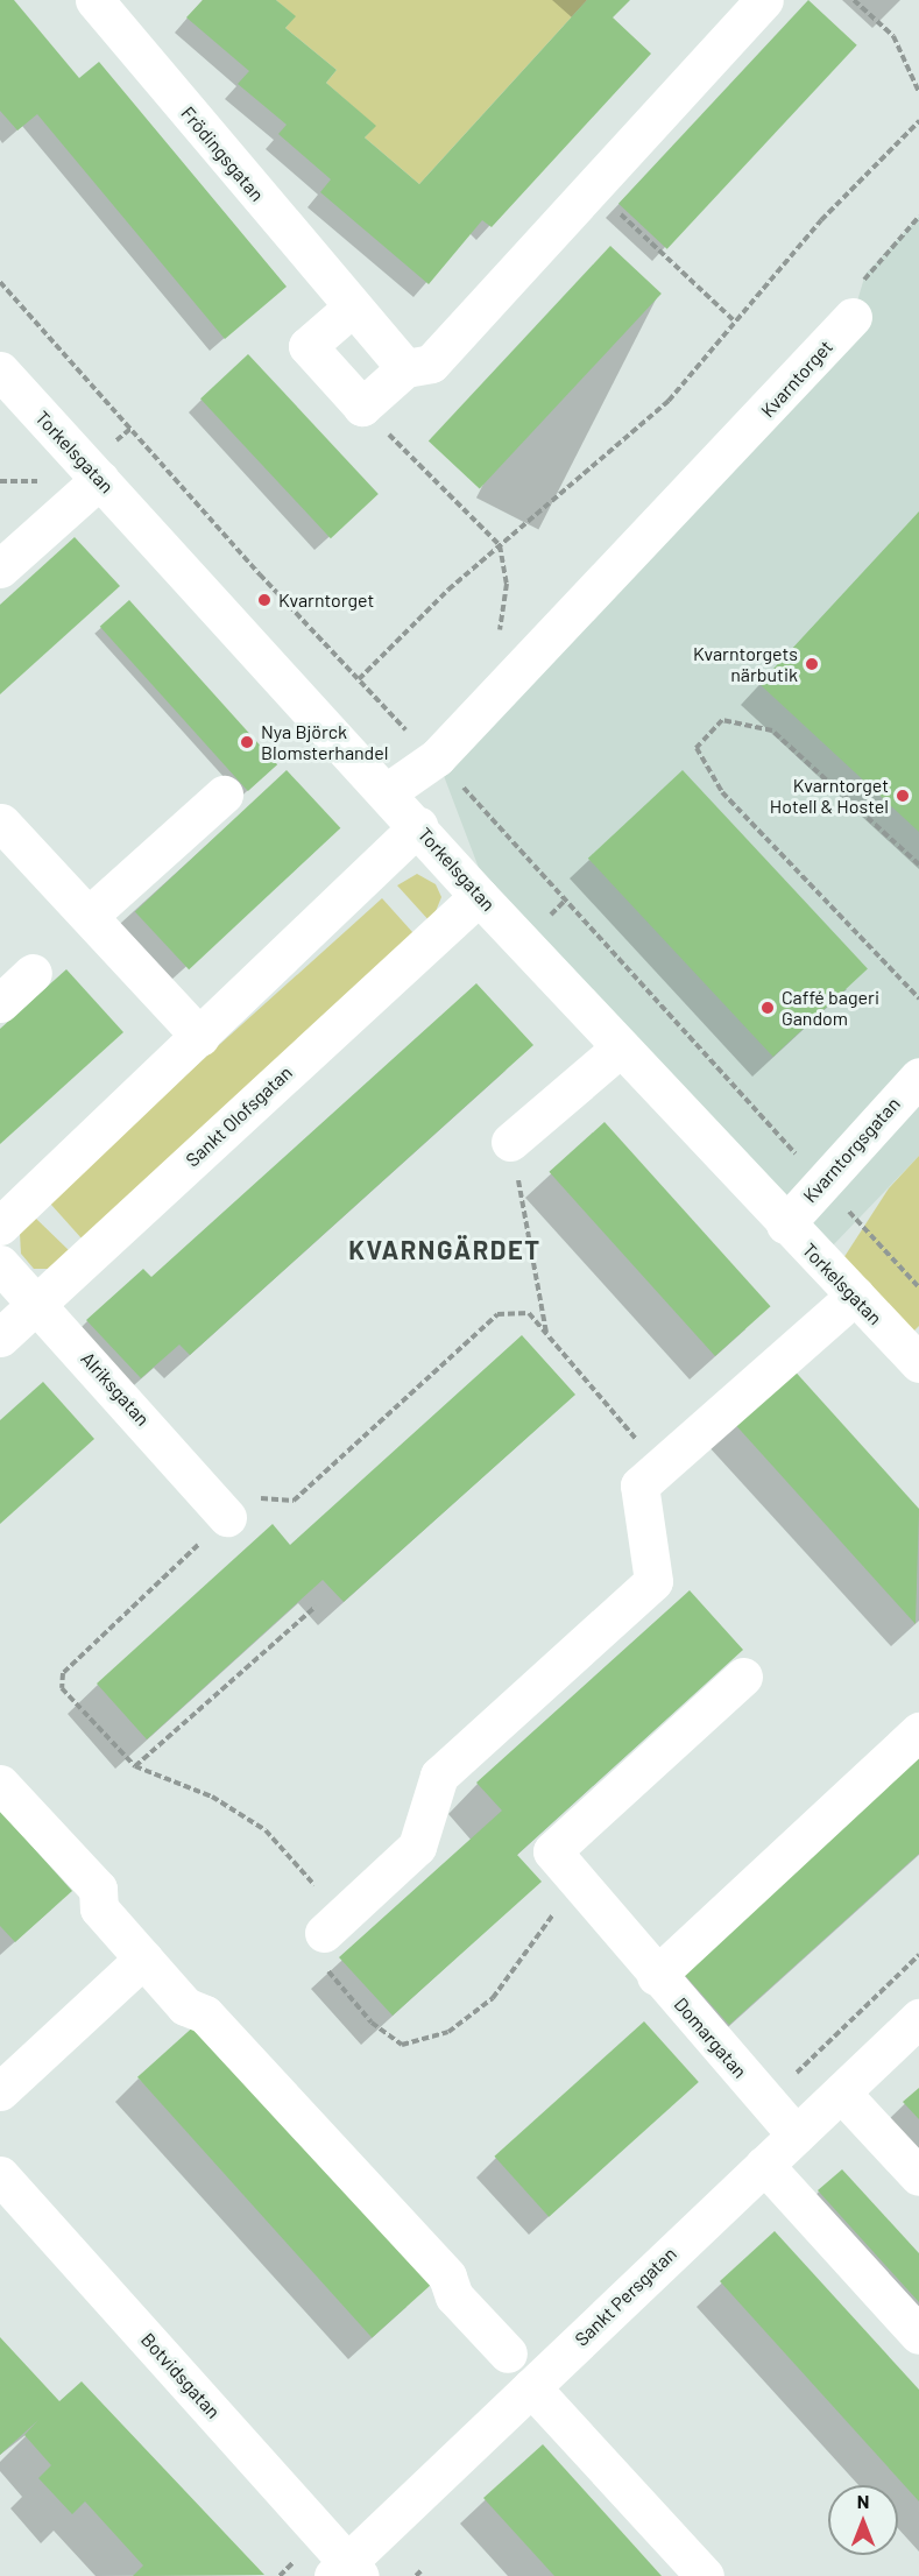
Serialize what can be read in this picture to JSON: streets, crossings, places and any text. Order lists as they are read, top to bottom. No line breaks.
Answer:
{"streets":{"street":["Frödingsgatan","Kvarntorget","Torkelsgatan","Sankt Olofsgatan","Kvarntorgsgatan","Alriksgatan","Domargatan","Sankt Persgatan","Botvidsgatan"]},"crossings":[["Kvarntorget","Torkelsgatan"],["Torkelsgatan","Sankt Olofsgatan"],["Torkelsgatan","Kvarntorgsgatan"],["Sankt Olofsgatan","Alriksgatan"],["Domargatan","Sankt Persgatan"],["Sankt Persgatan","Botvidsgatan"]],"districts":["KVARNGÄRDET"],"places":["Kvarntorget","Kvarntorgets närbutik","Nya Björck Blomsterhandel","Kvarntorget Hotell & Hostel","Caffé bageri Gandom"],"north":"top"}
